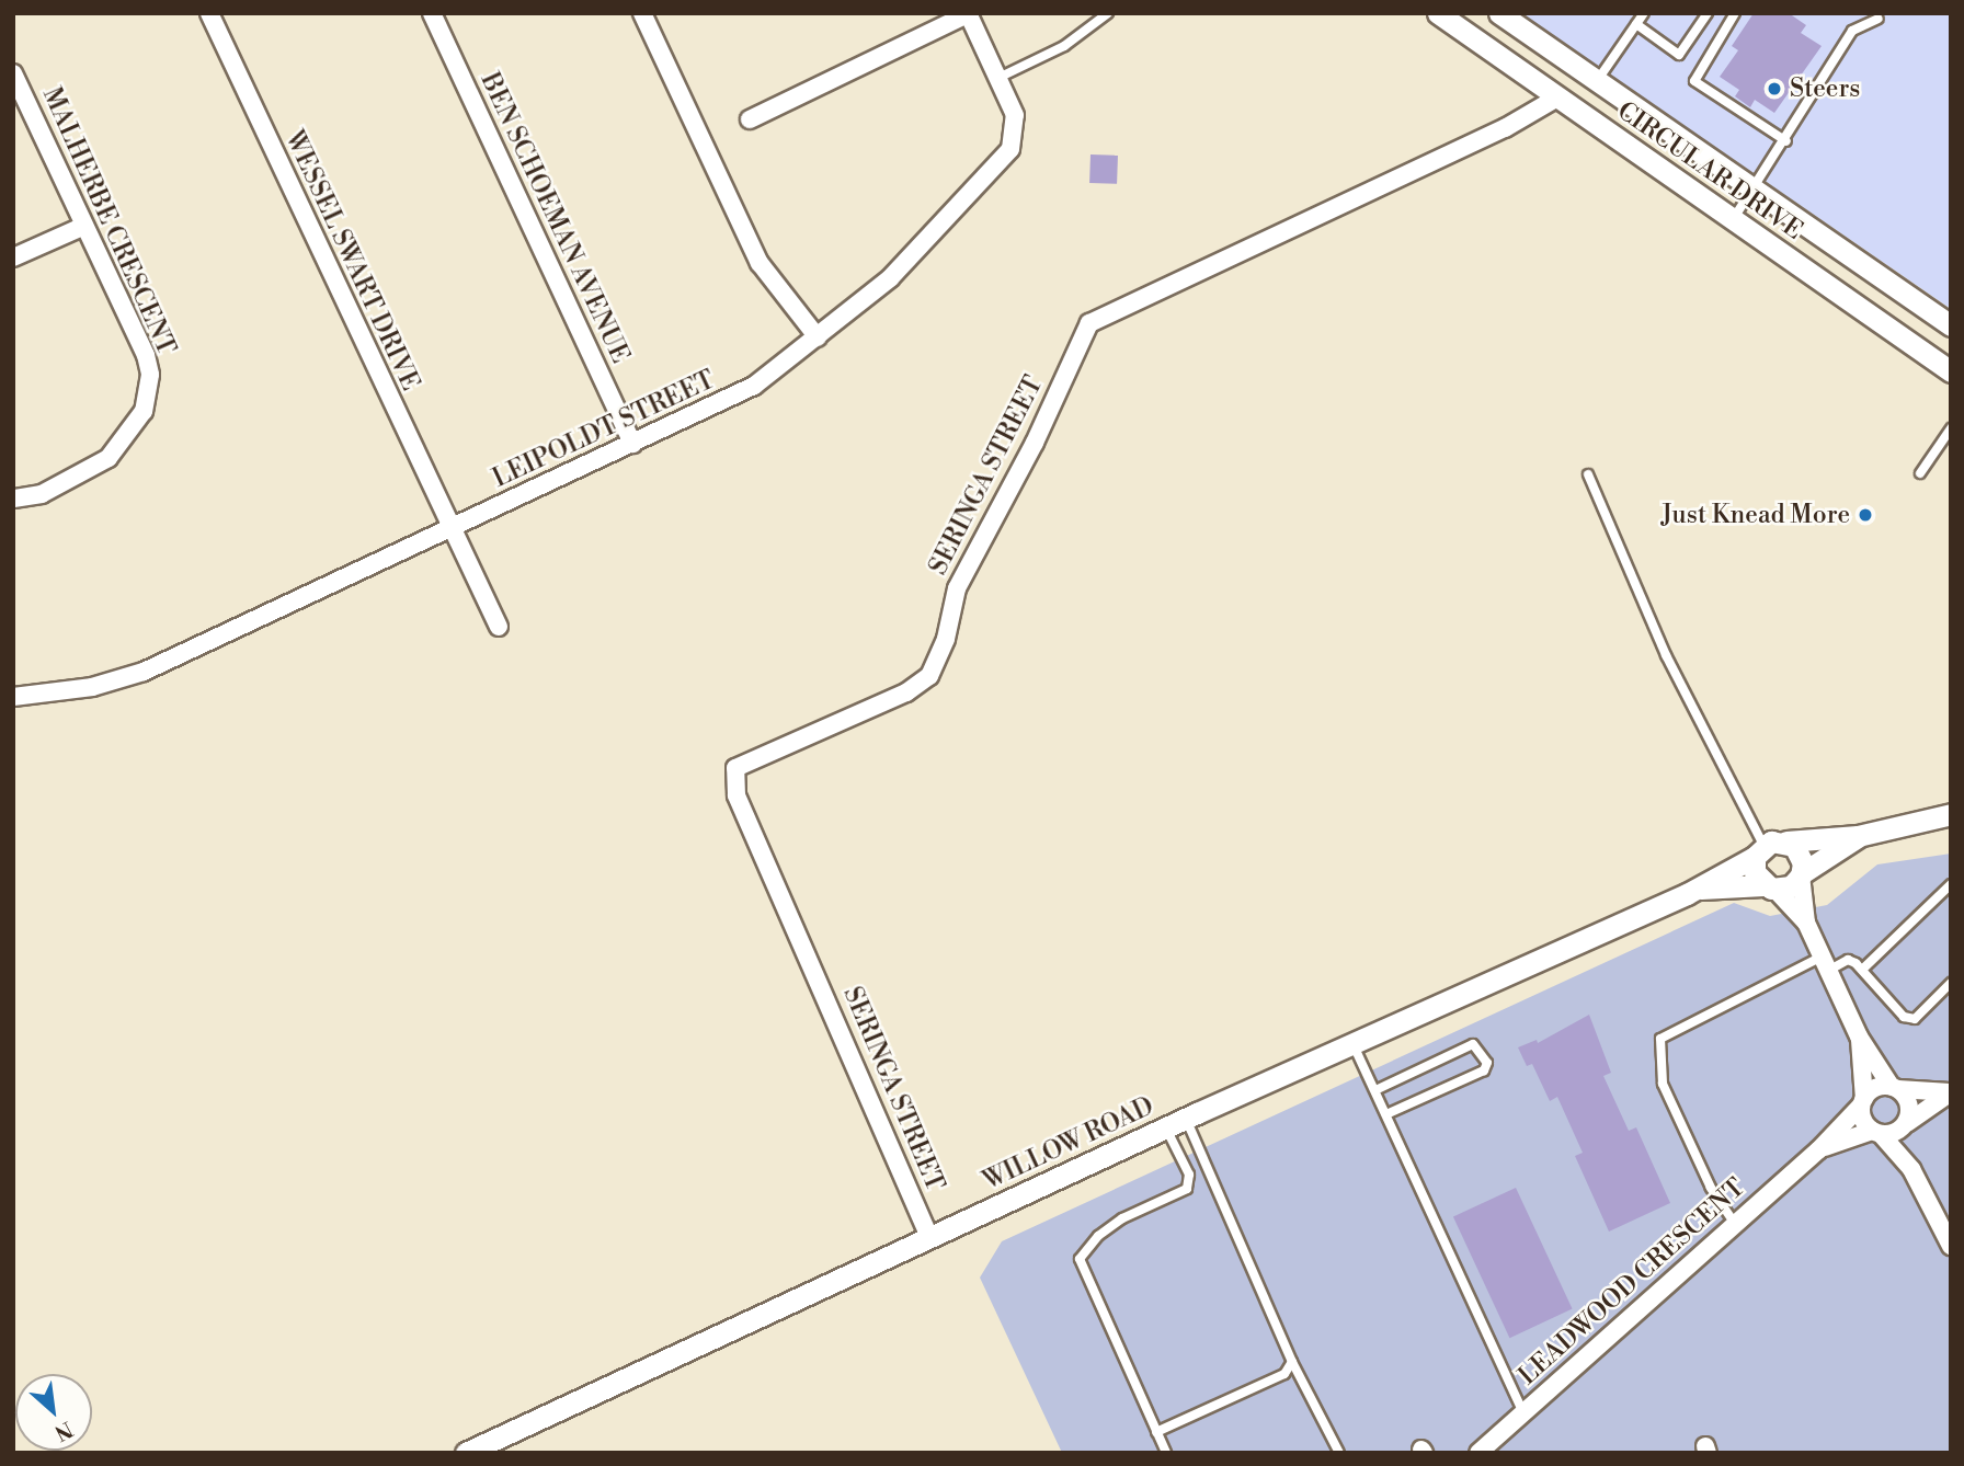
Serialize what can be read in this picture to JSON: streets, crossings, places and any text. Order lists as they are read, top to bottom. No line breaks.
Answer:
{"streets":{"street":["CIRCULAR DRIVE","BEN SCHOEMAN AVENUE","MALHERBE CRESCENT","WESSEL SWART DRIVE","LEIPOLDT STREET","SERINGA STREET","WILLOW ROAD","LEADWOOD CRESCENT"]},"crossings":[["CIRCULAR DRIVE","SERINGA STREET"],["BEN SCHOEMAN AVENUE","LEIPOLDT STREET"],["WESSEL SWART DRIVE","LEIPOLDT STREET"],["SERINGA STREET","WILLOW ROAD"]],"places":["Steers","Just Knead More"],"north":"bottom right"}
